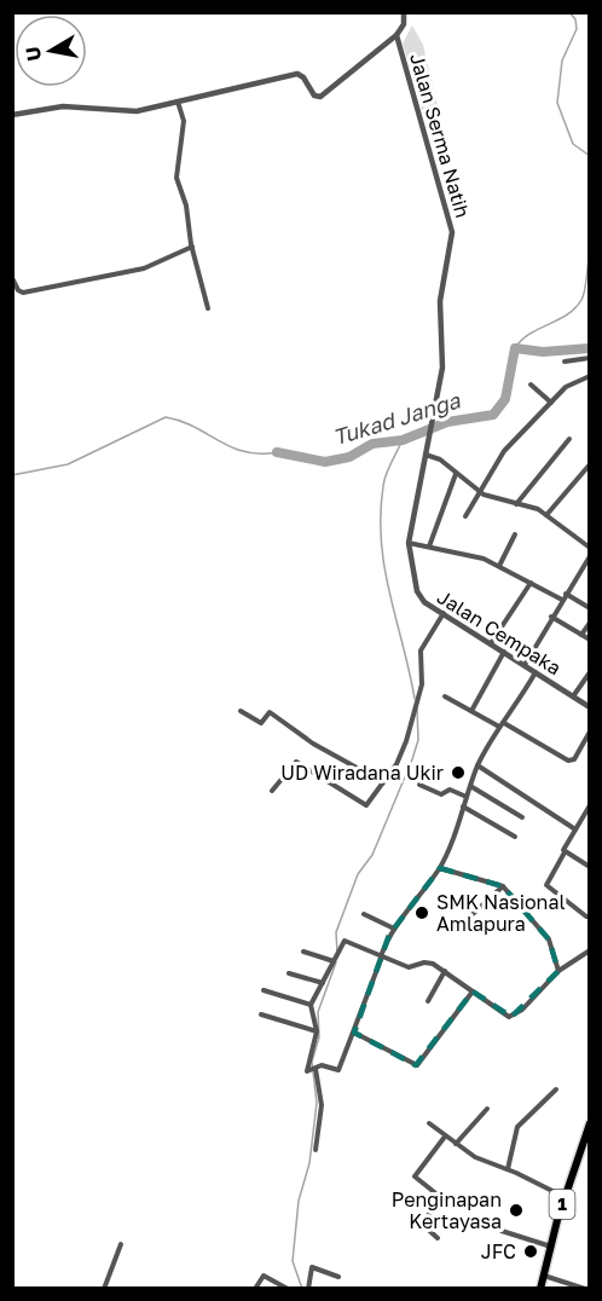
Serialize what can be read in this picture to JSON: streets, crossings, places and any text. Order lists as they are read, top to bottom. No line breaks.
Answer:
{"streets":{"highway":["1"],"street":["Jalan Serma Natih","Jalan Cempaka"]},"crossings":[["Jalan Serma Natih","Jalan Cempaka"]],"water":["Tukad Janga"],"places":["UD Wiradana Ukir","SMK Nasional Amlapura","Penginapan Kertayasa","JFC"],"north":"left"}
